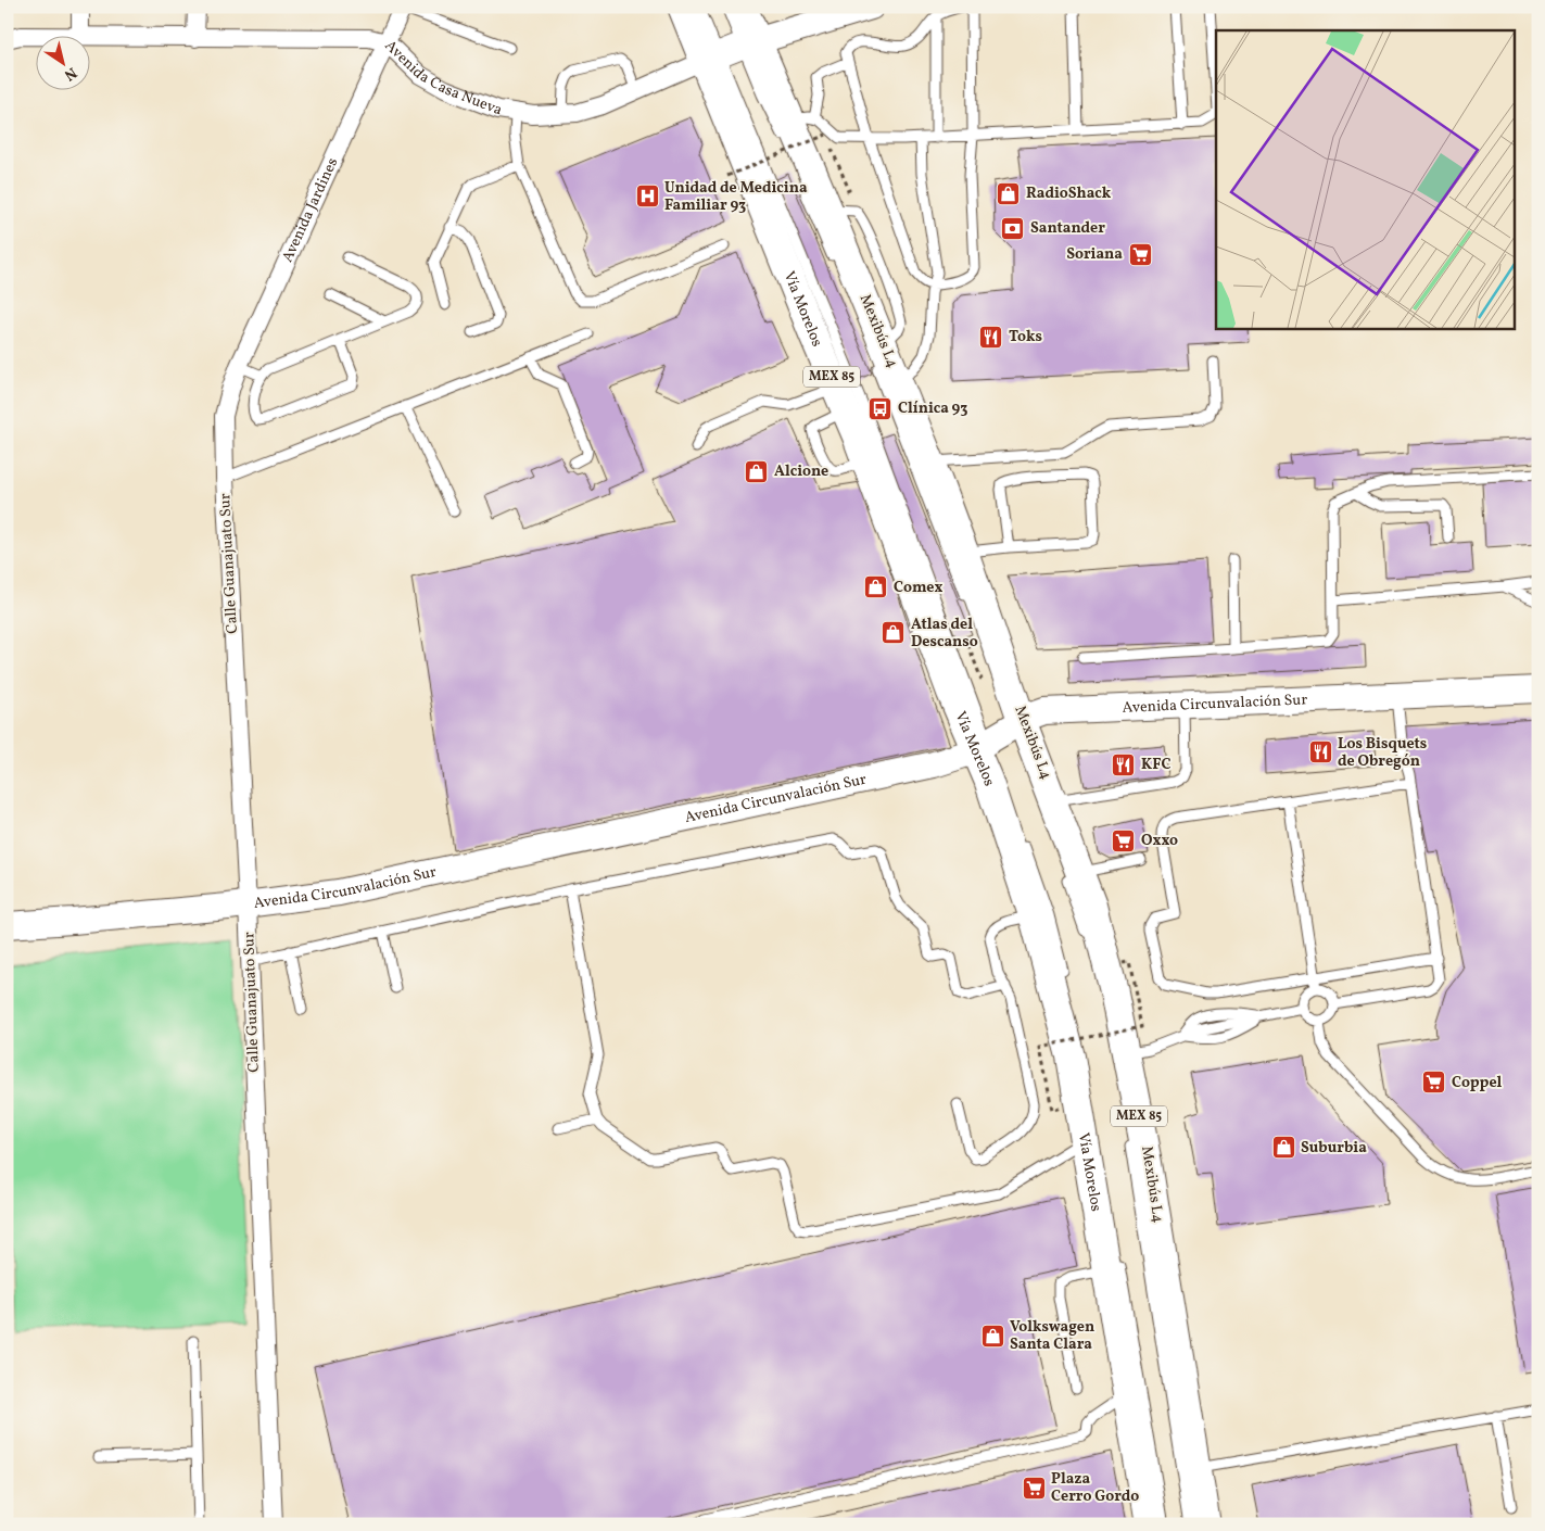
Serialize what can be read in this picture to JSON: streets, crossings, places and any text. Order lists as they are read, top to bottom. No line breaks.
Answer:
{"streets":{"main road":["Vía Morelos","MEX 85"],"street":["Avenida Casa Nueva","Avenida Jardines","Calle Guanajuato Sur","Avenida Circunvalación Sur"],"lane":["Mexibús L4"]},"crossings":[["Avenida Casa Nueva","Avenida Jardines"],["Avenida Casa Nueva","Vía Morelos"],["Avenida Jardines","Calle Guanajuato Sur"],["Vía Morelos","Mexibús L4"],["Vía Morelos","Avenida Circunvalación Sur"],["Calle Guanajuato Sur","Avenida Circunvalación Sur"]],"places":{"shop":["RadioShack","Alcione","Comex","Atlas del Descanso","Suburbia","Volkswagen Santa Clara"],"hospital":["Unidad de Medicina Familiar 93"],"bank":["Santander"],"supermarket":["Soriana","Oxxo","Coppel","Plaza Cerro Gordo"],"restaurant":["Toks","Los Bisquets de Obregón","KFC"],"bus stop":["Clínica 93"]},"north":"bottom right"}
